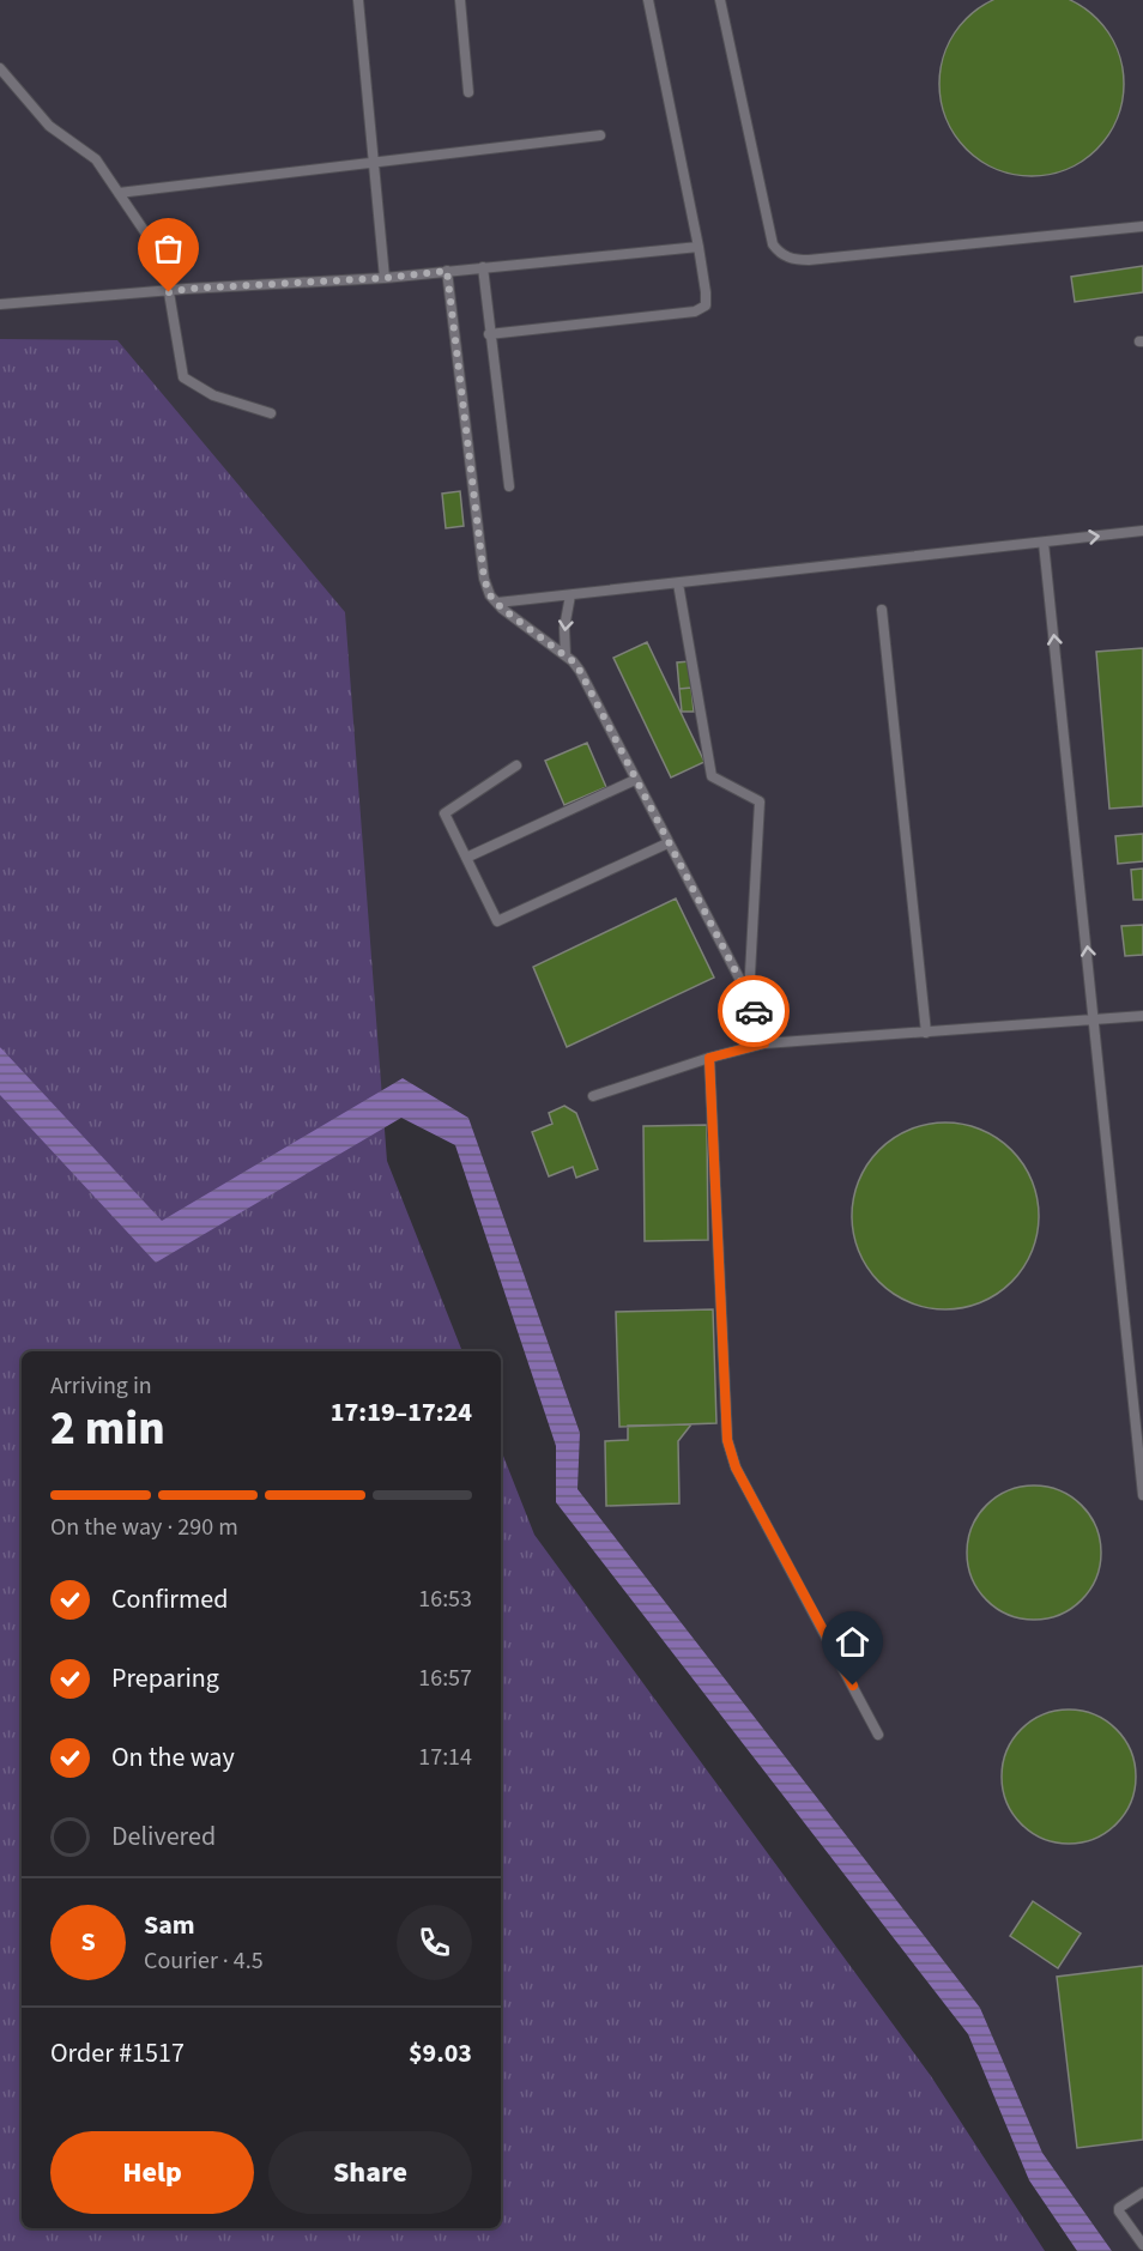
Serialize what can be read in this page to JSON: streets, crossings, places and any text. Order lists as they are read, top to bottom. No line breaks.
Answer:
{"page":{"heading":["2 min","Arriving in","17:19–17:24"],"panel":["Sam","Courier · 4.5","Order #1517","$9.03"],"bar":"On the way · 290 m","list":[["Confirmed","16:53"],["Preparing","16:57"],["On the way","17:14"],"Delivered"],"round":"S","buttons":["Help","Share"]}}
